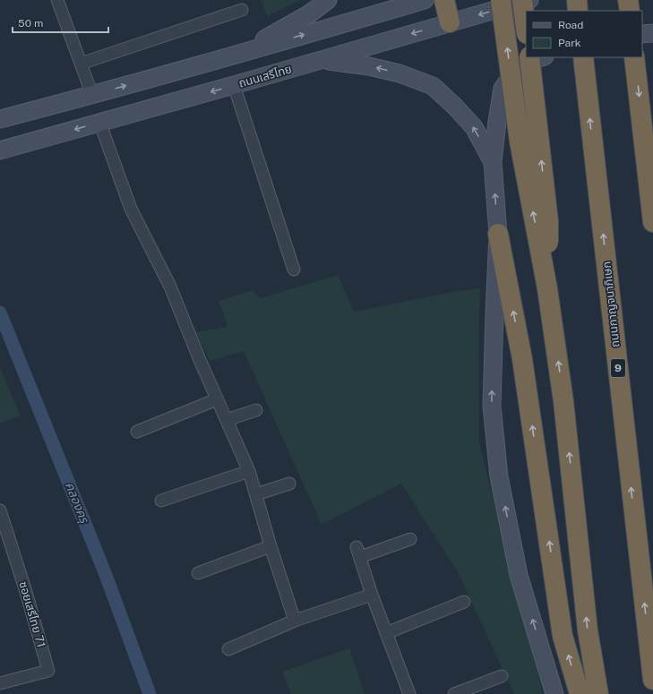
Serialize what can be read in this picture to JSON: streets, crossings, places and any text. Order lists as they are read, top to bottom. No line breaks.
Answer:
{"streets":{"highway":["ถนนกาญจนาภิเษก","9"],"main road":["ถนนเสรีไทย"],"street":["ซอยเสรีไทย 71"]},"water":["คลองครุ"],"legend":["Road","Park"],"scale_bar":"50 m"}
